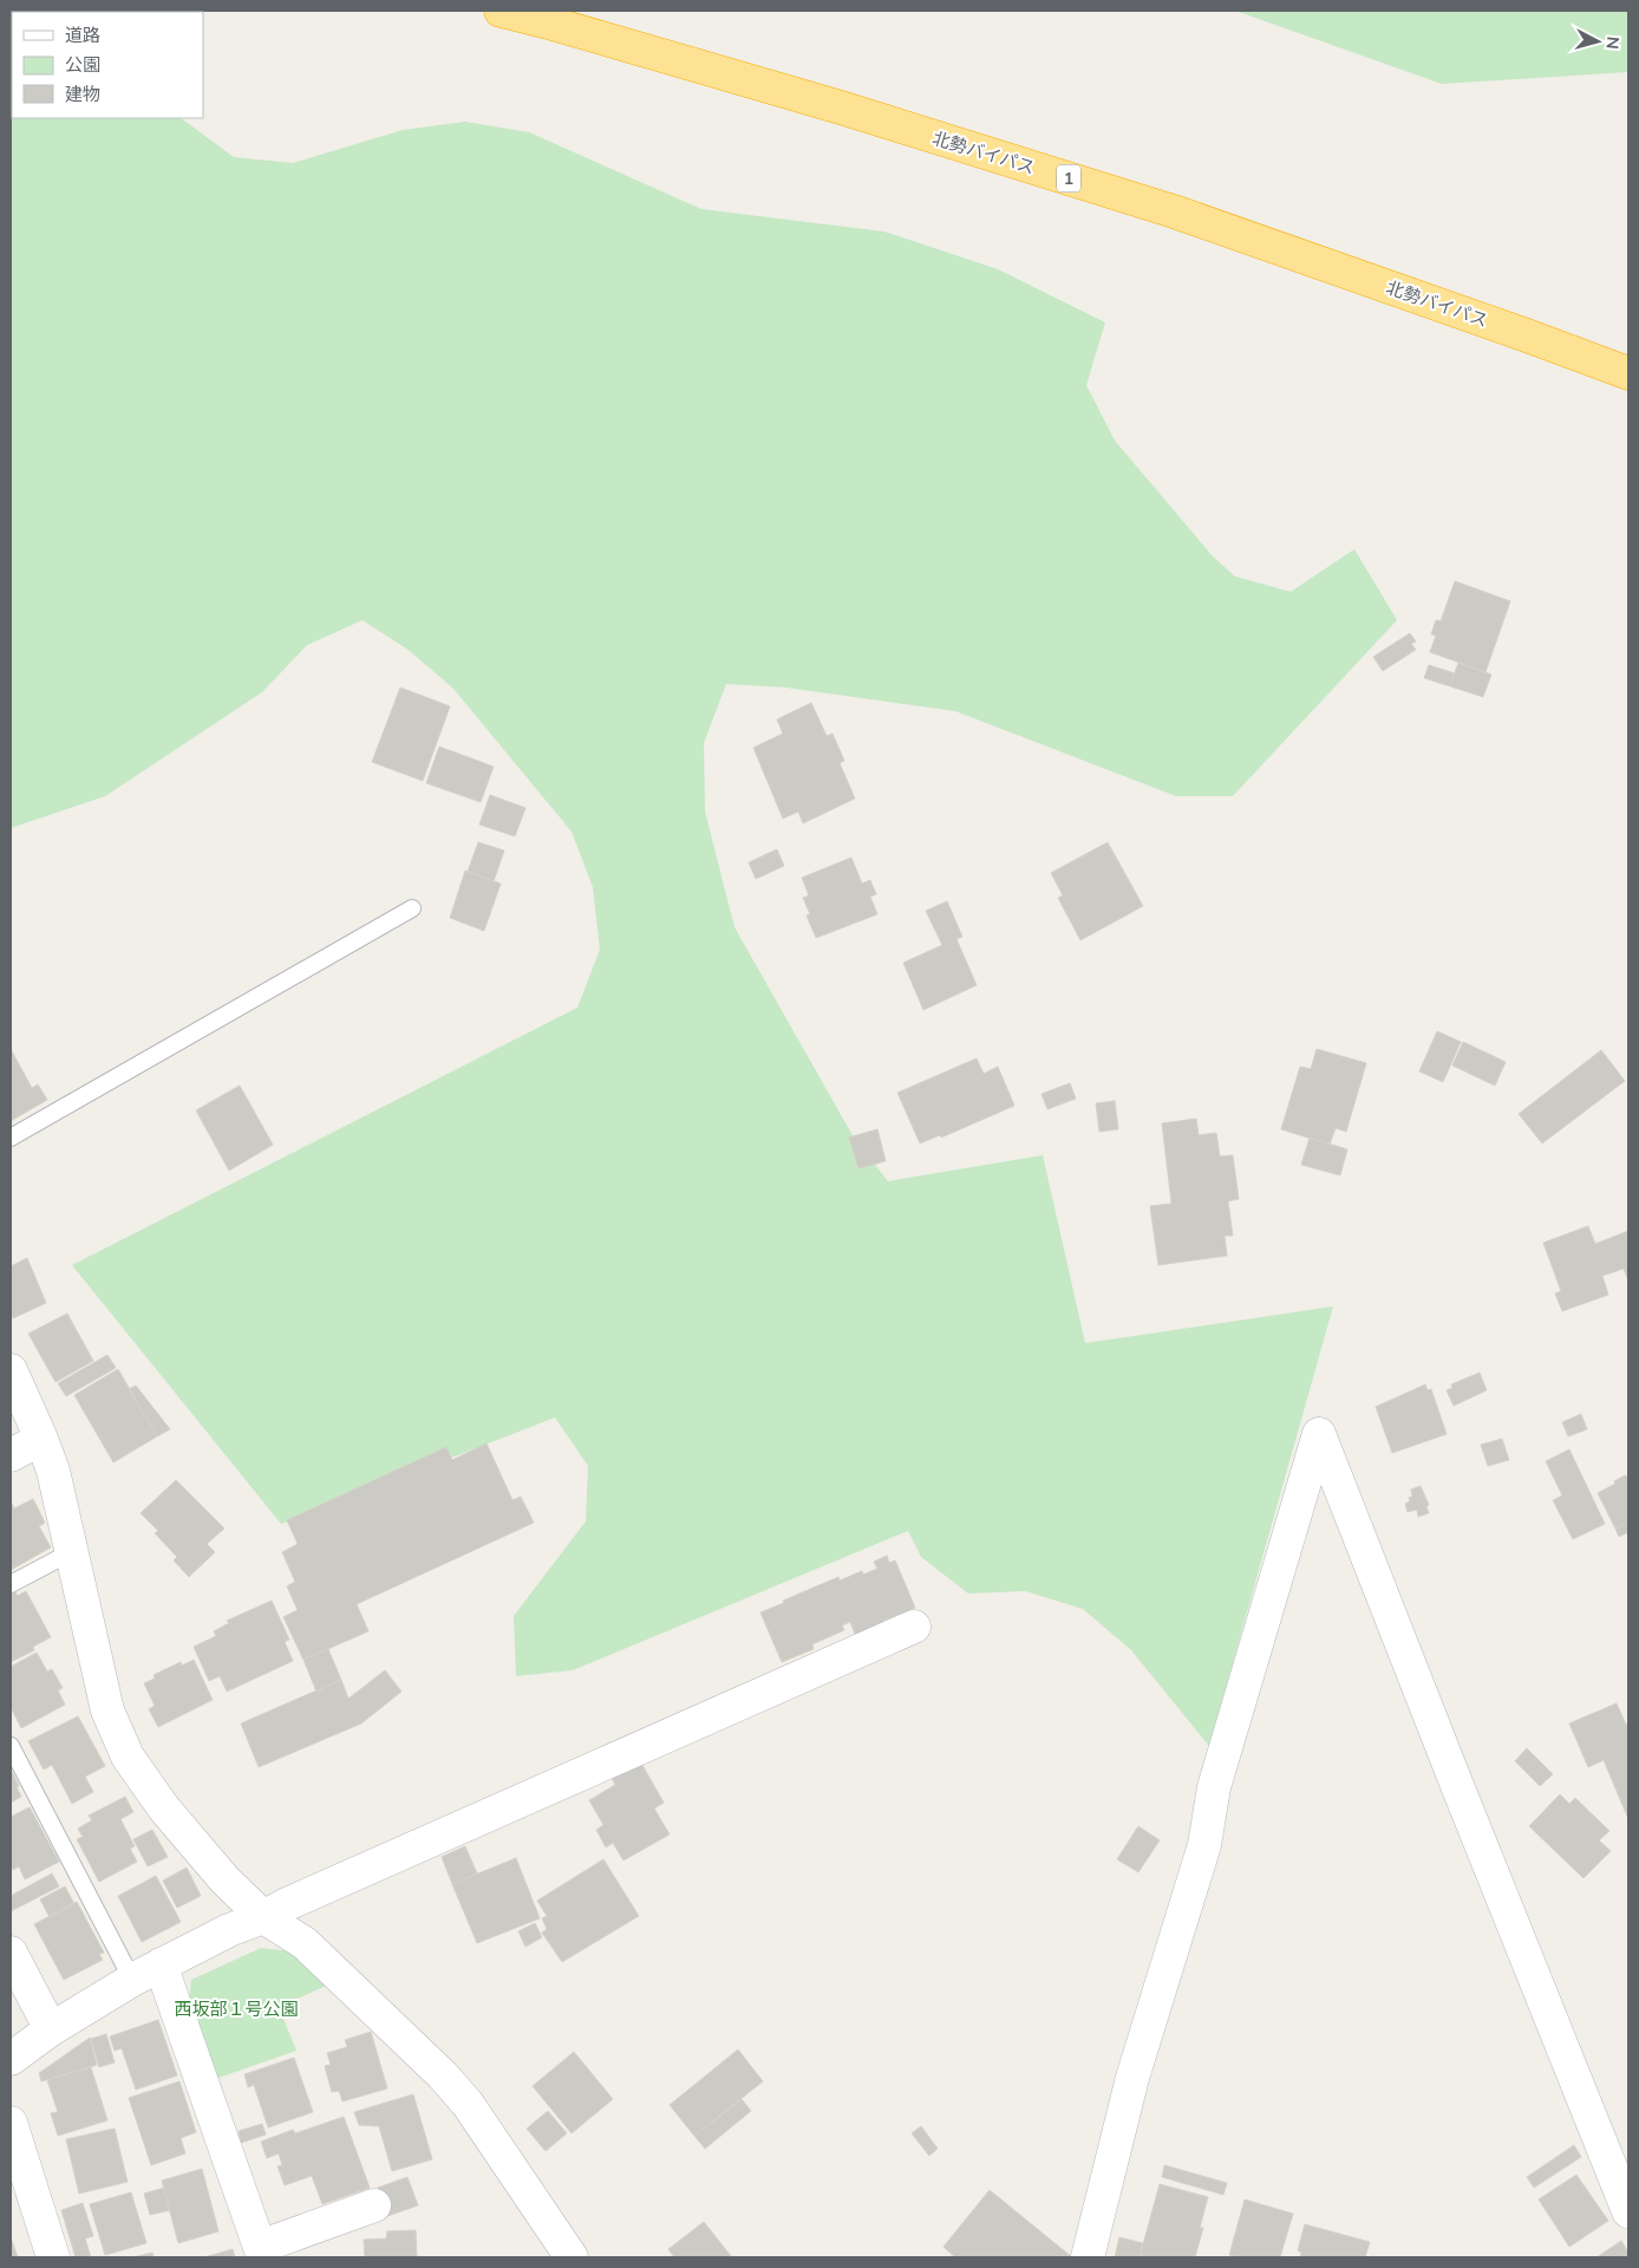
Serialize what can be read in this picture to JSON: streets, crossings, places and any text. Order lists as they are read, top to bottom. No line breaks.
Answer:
{"streets":{"highway":["北勢バイパス","1"]},"parks":["西坂部１号公園"],"legend":["道路","公園","建物"],"north":"right"}
